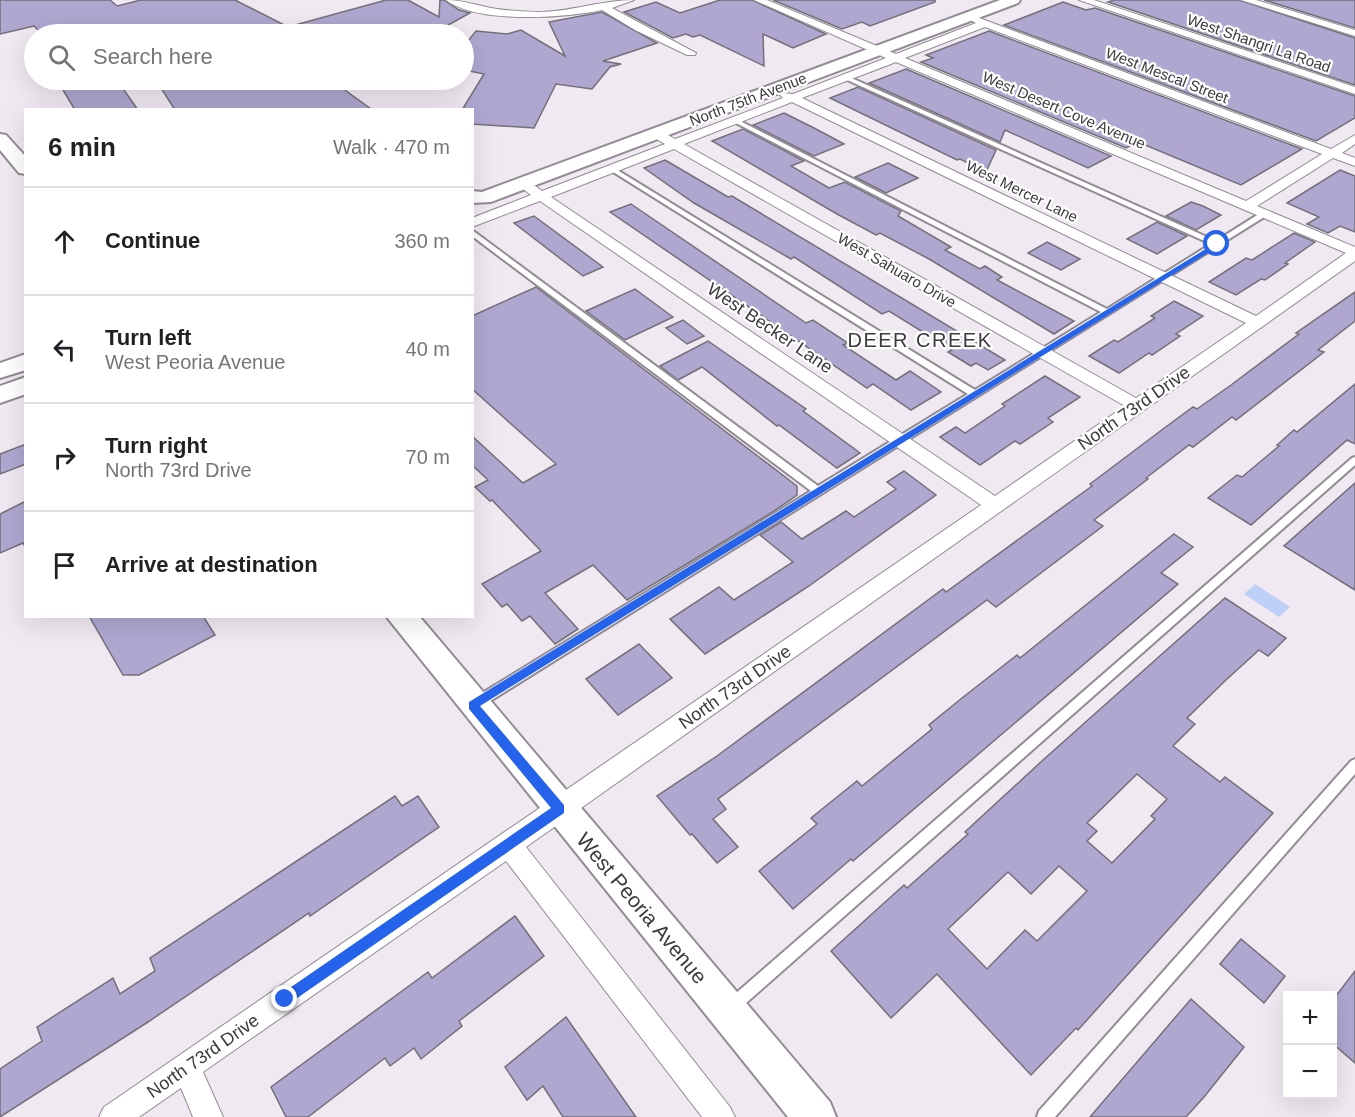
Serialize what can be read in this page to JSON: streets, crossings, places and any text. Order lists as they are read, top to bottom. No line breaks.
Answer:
{"streets":{"main road":["North 75th Avenue","West Peoria Avenue"],"street":["West Shangri La Road","West Mescal Street","West Desert Cove Avenue","West Mercer Lane","West Sahuaro Drive","West Becker Lane","North 73rd Drive"]},"crossings":[["West Mescal Street","North 75th Avenue"],["North 75th Avenue","West Desert Cove Avenue"],["North 75th Avenue","West Mercer Lane"],["North 75th Avenue","West Sahuaro Drive"],["North 75th Avenue","West Becker Lane"],["West Desert Cove Avenue","North 73rd Drive"],["West Mercer Lane","North 73rd Drive"],["West Sahuaro Drive","North 73rd Drive"],["West Becker Lane","North 73rd Drive"],["North 73rd Drive","West Peoria Avenue"]],"districts":["DEER CREEK"],"page":{"search":"Search here","heading":["6 min","Walk · 470 m"],"list":[["Continue","360 m"],["Turn left","West Peoria Avenue","40 m"],["Turn right","North 73rd Drive","70 m"],"Arrive at destination"],"map_buttons":["+","−"]}}
